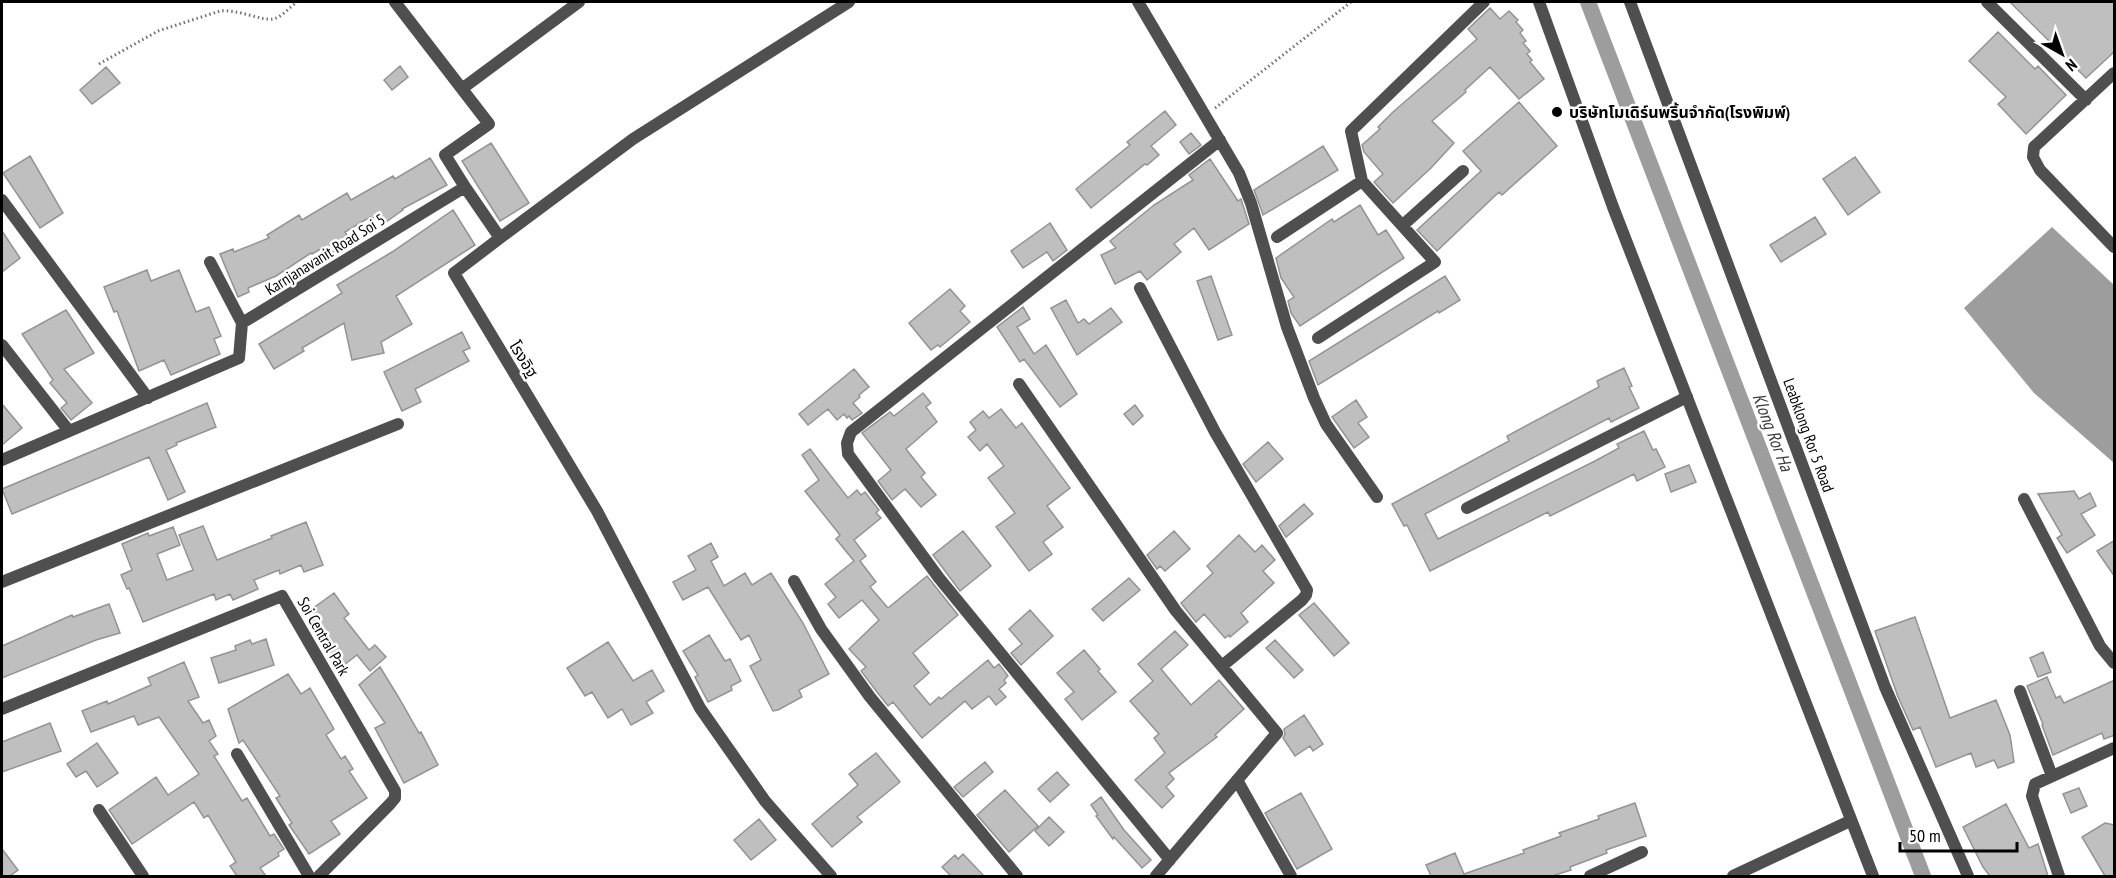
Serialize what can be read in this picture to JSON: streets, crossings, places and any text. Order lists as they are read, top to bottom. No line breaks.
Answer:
{"streets":{"street":["Karnjanavanit Road Soi 5","โรงอิฐ","Leabklong Ror 5 Road","Soi Central Park"]},"water":["Klong Ror Ha"],"places":["บริษัทโมเดิร์นพริ้นจำกัด(โรงพิมพ์)"],"scale_bar":"50 m","north":"bottom right"}
